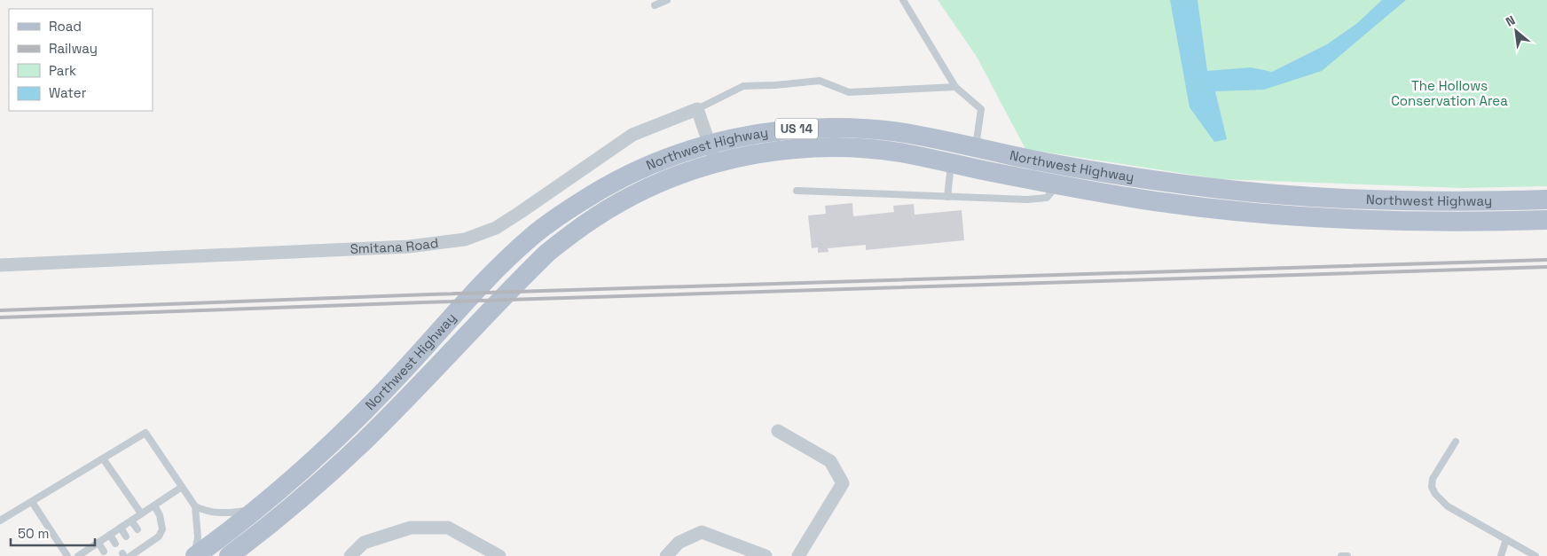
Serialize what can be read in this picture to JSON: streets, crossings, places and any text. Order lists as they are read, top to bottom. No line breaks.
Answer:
{"streets":{"main road":["US 14","Northwest Highway"],"street":["Smitana Road"]},"parks":["The Hollows Conservation Area"],"legend":["Road","Railway","Park","Water"],"scale_bar":"50 m","north":"top left"}
